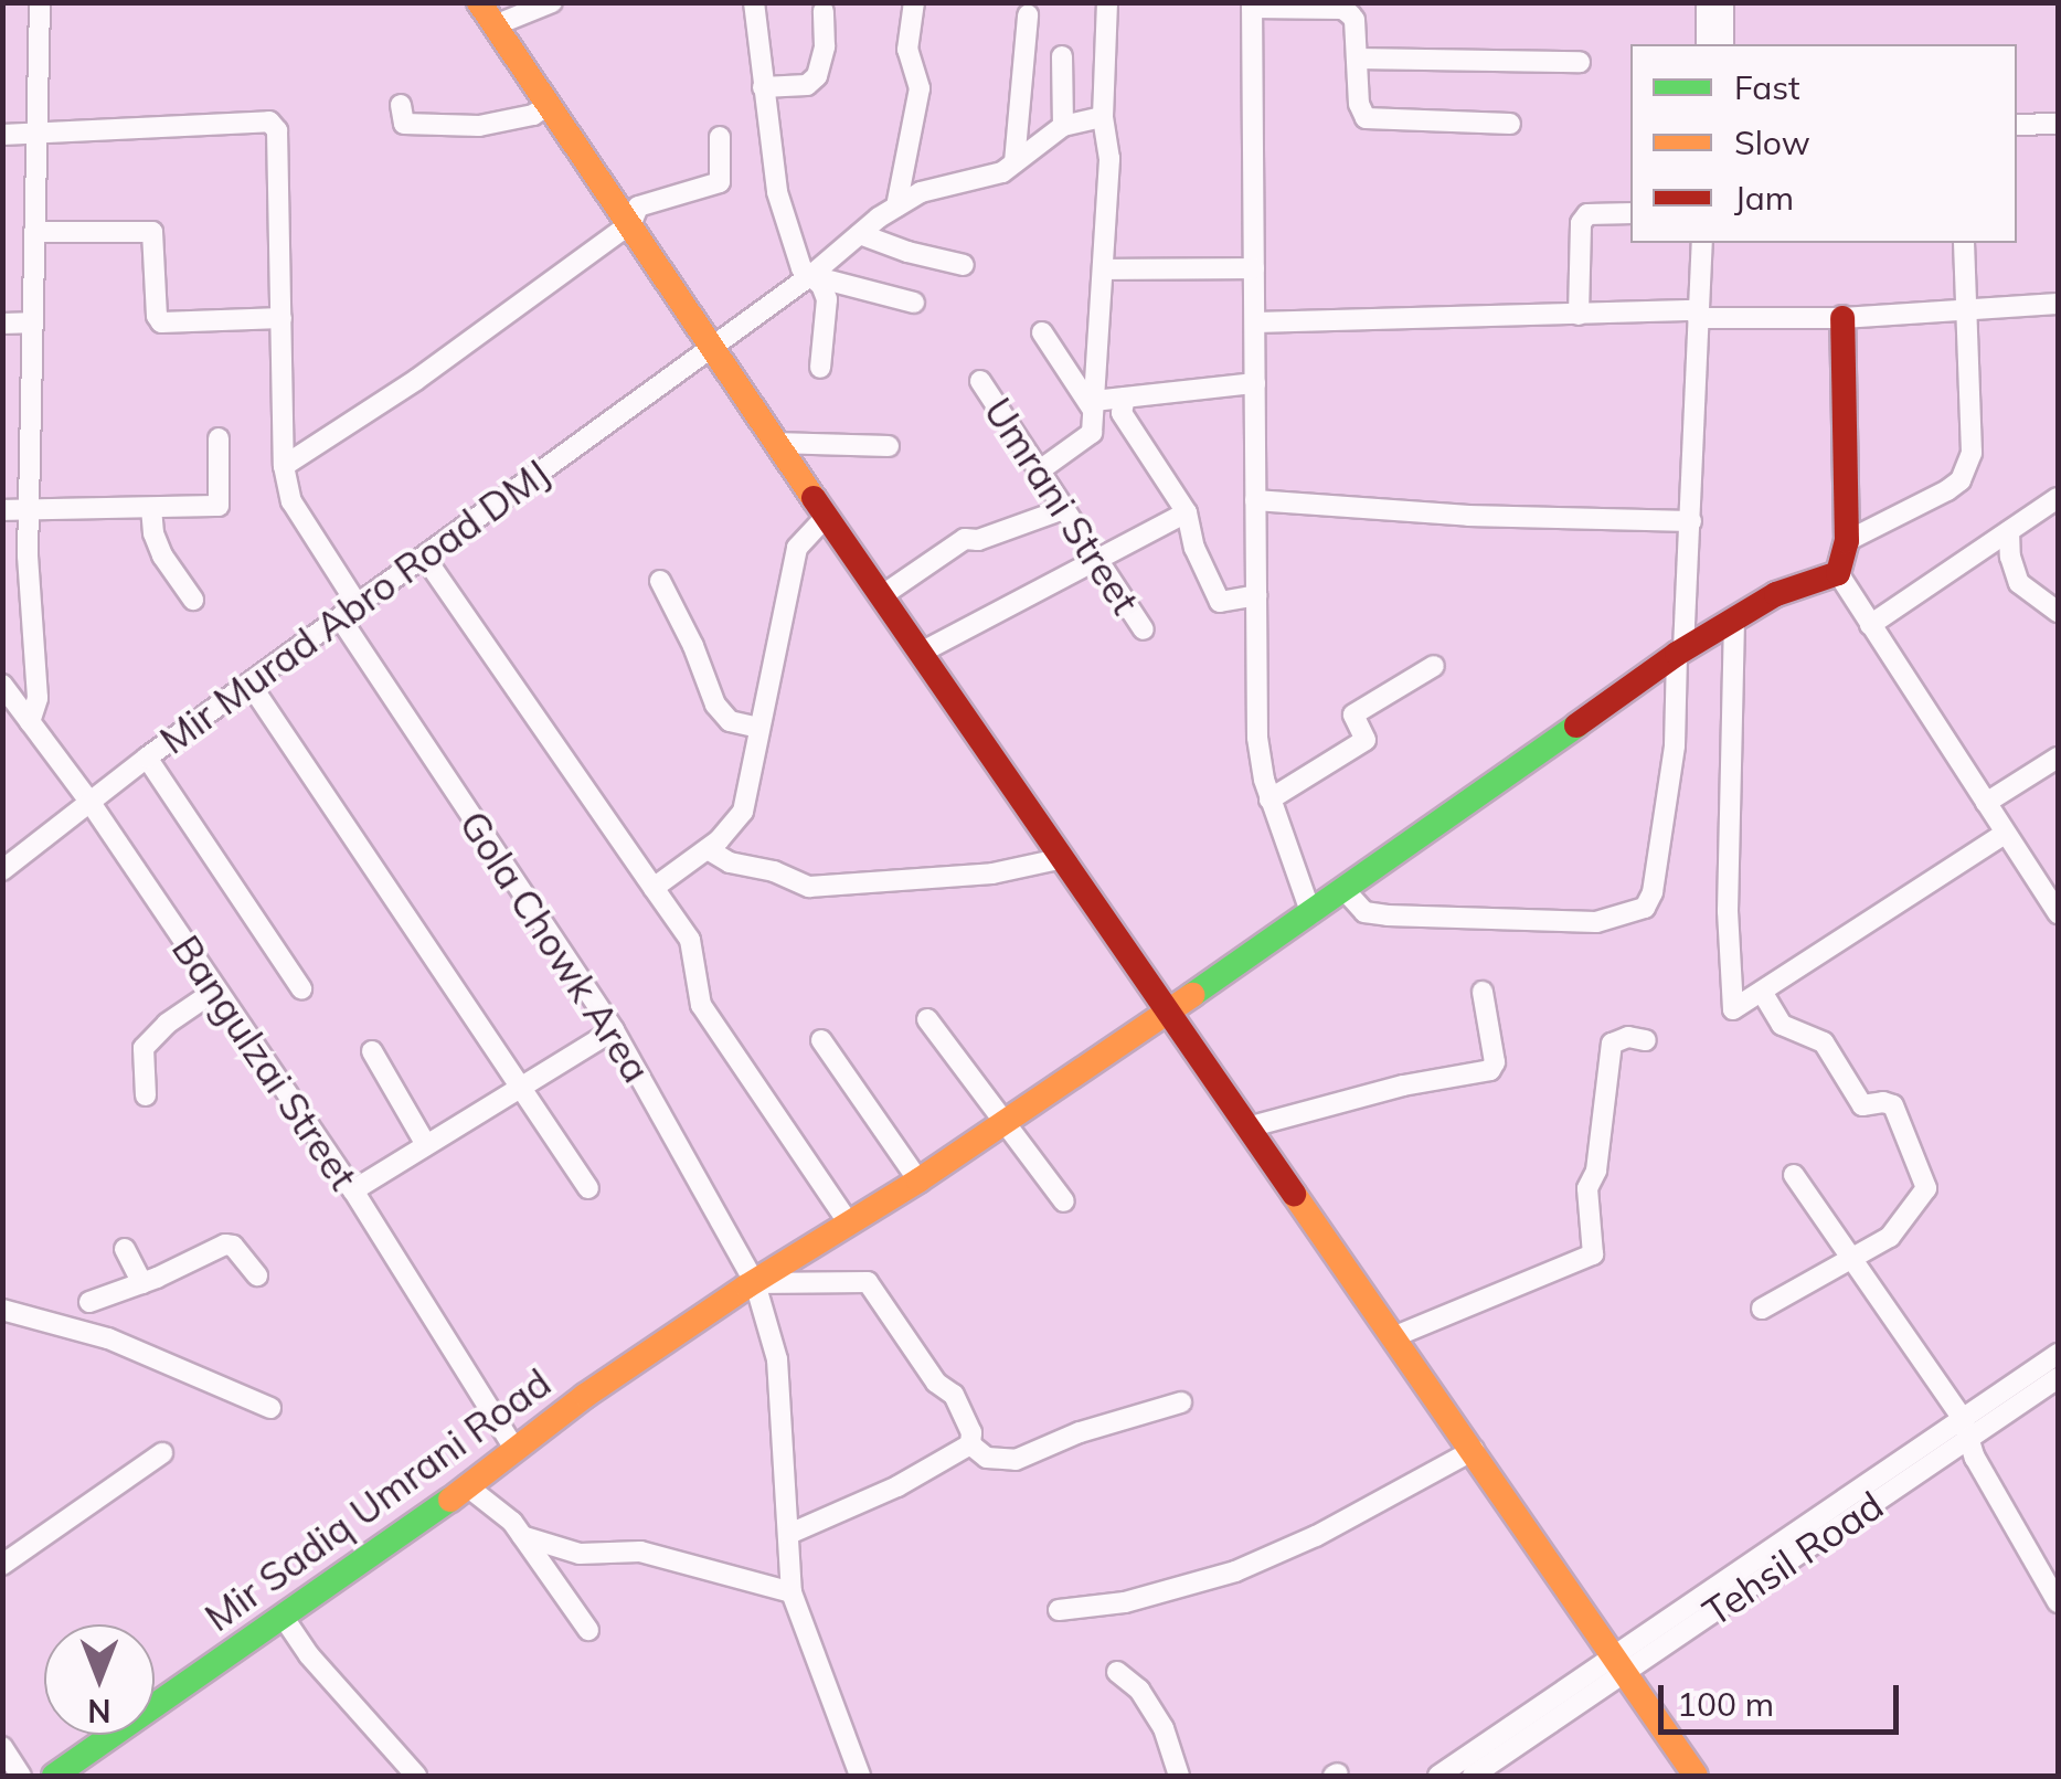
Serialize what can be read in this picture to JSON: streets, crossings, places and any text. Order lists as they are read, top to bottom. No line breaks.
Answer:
{"streets":{"street":["Umrani Street","Mir Murad Abro Road DMJ","Gola Chowk Area","Bangulzai Street","Mir Sadiq Umrani Road","Tehsil Road"]},"crossings":[["Mir Murad Abro Road DMJ","Gola Chowk Area"],["Mir Murad Abro Road DMJ","Bangulzai Street"],["Gola Chowk Area","Mir Sadiq Umrani Road"],["Bangulzai Street","Mir Sadiq Umrani Road"]],"legend":["Fast","Slow","Jam"],"scale_bar":"100 m","north":"bottom"}
